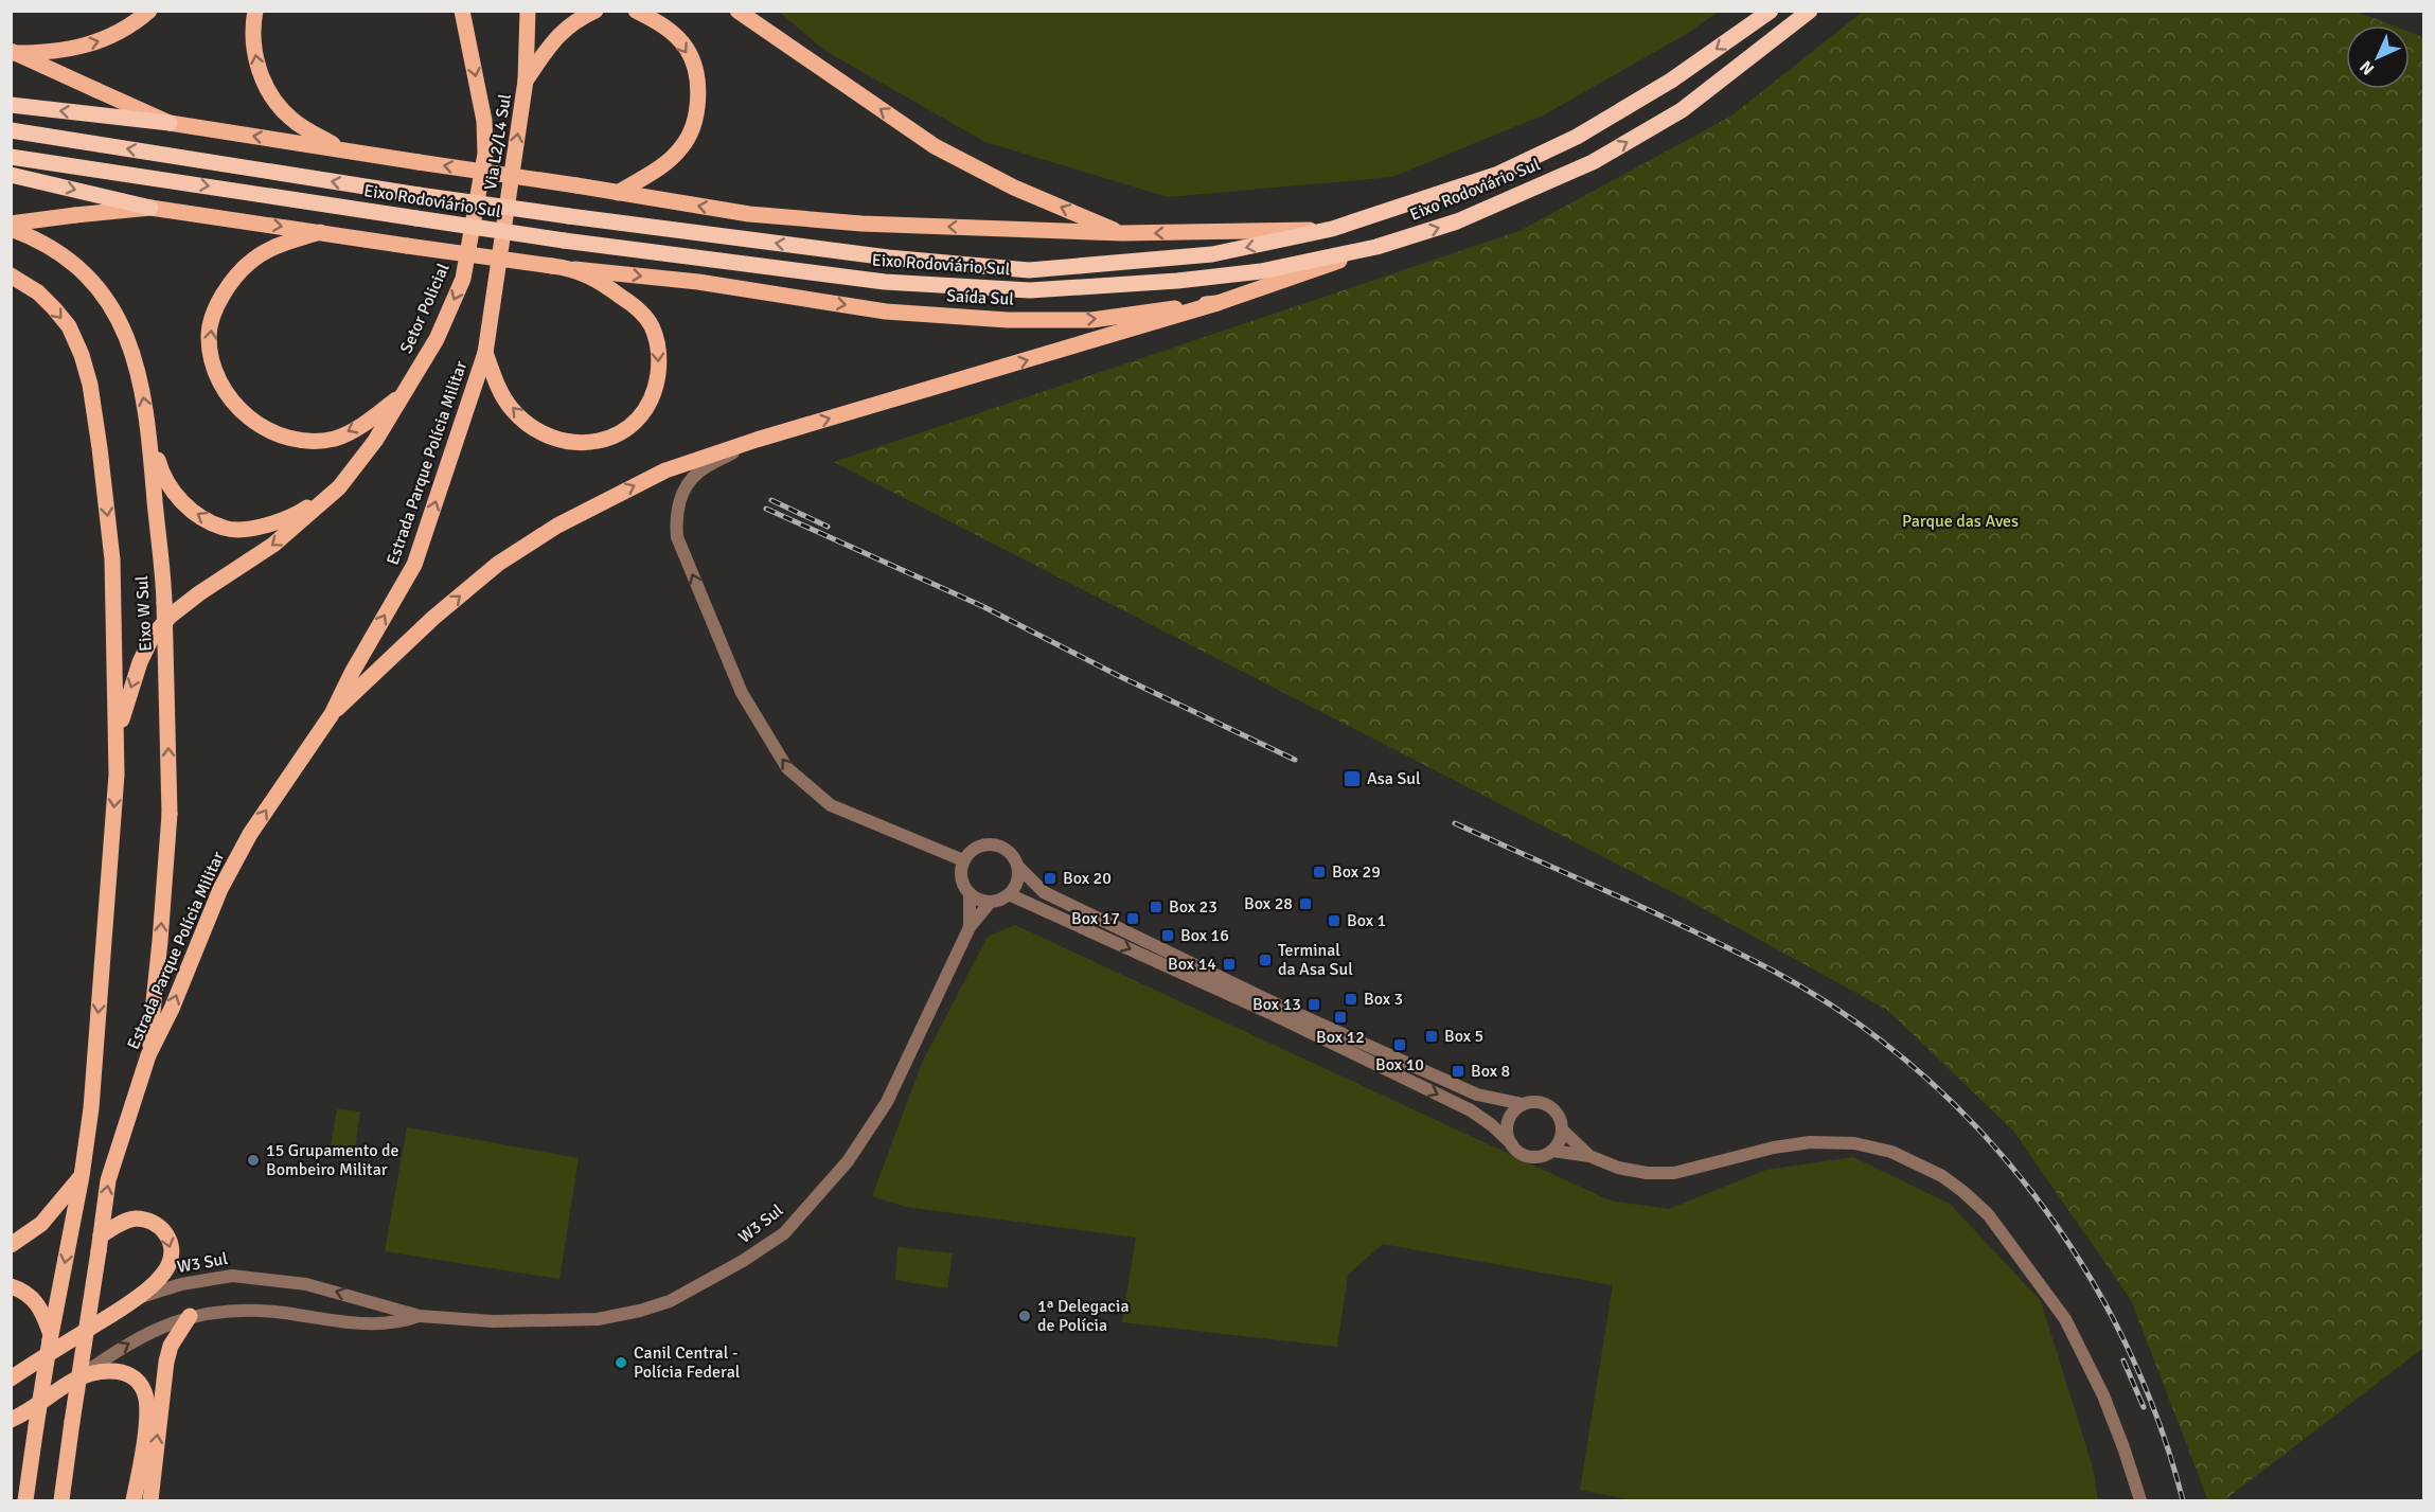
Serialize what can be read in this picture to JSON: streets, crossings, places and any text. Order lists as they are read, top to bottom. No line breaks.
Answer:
{"streets":{"highway":["Eixo Rodoviário Sul"],"main road":["Via L2/L4 Sul","Saída Sul","Setor Policial","Estrada Parque Polícia Militar","Eixo W Sul","W3 Sul"]},"crossings":[["Via L2/L4 Sul","Estrada Parque Polícia Militar"],["Eixo Rodoviário Sul","Saída Sul"],["Estrada Parque Polícia Militar","Eixo W Sul"]],"one_way":["Via L2/L4 Sul","Setor Policial"],"parks":["Parque das Aves"],"places":{"transit":["Asa Sul","Box 29","Box 20","Box 28","Box 23","Box 17","Box 1","Box 16","Terminal da Asa Sul","Box 14","Box 3","Box 13","Box 12","Box 5","Box 10","Box 8"],"other":["15 Grupamento de Bombeiro Militar","1ª Delegacia de Polícia","Canil Central - Polícia Federal"]},"north":"bottom left"}
